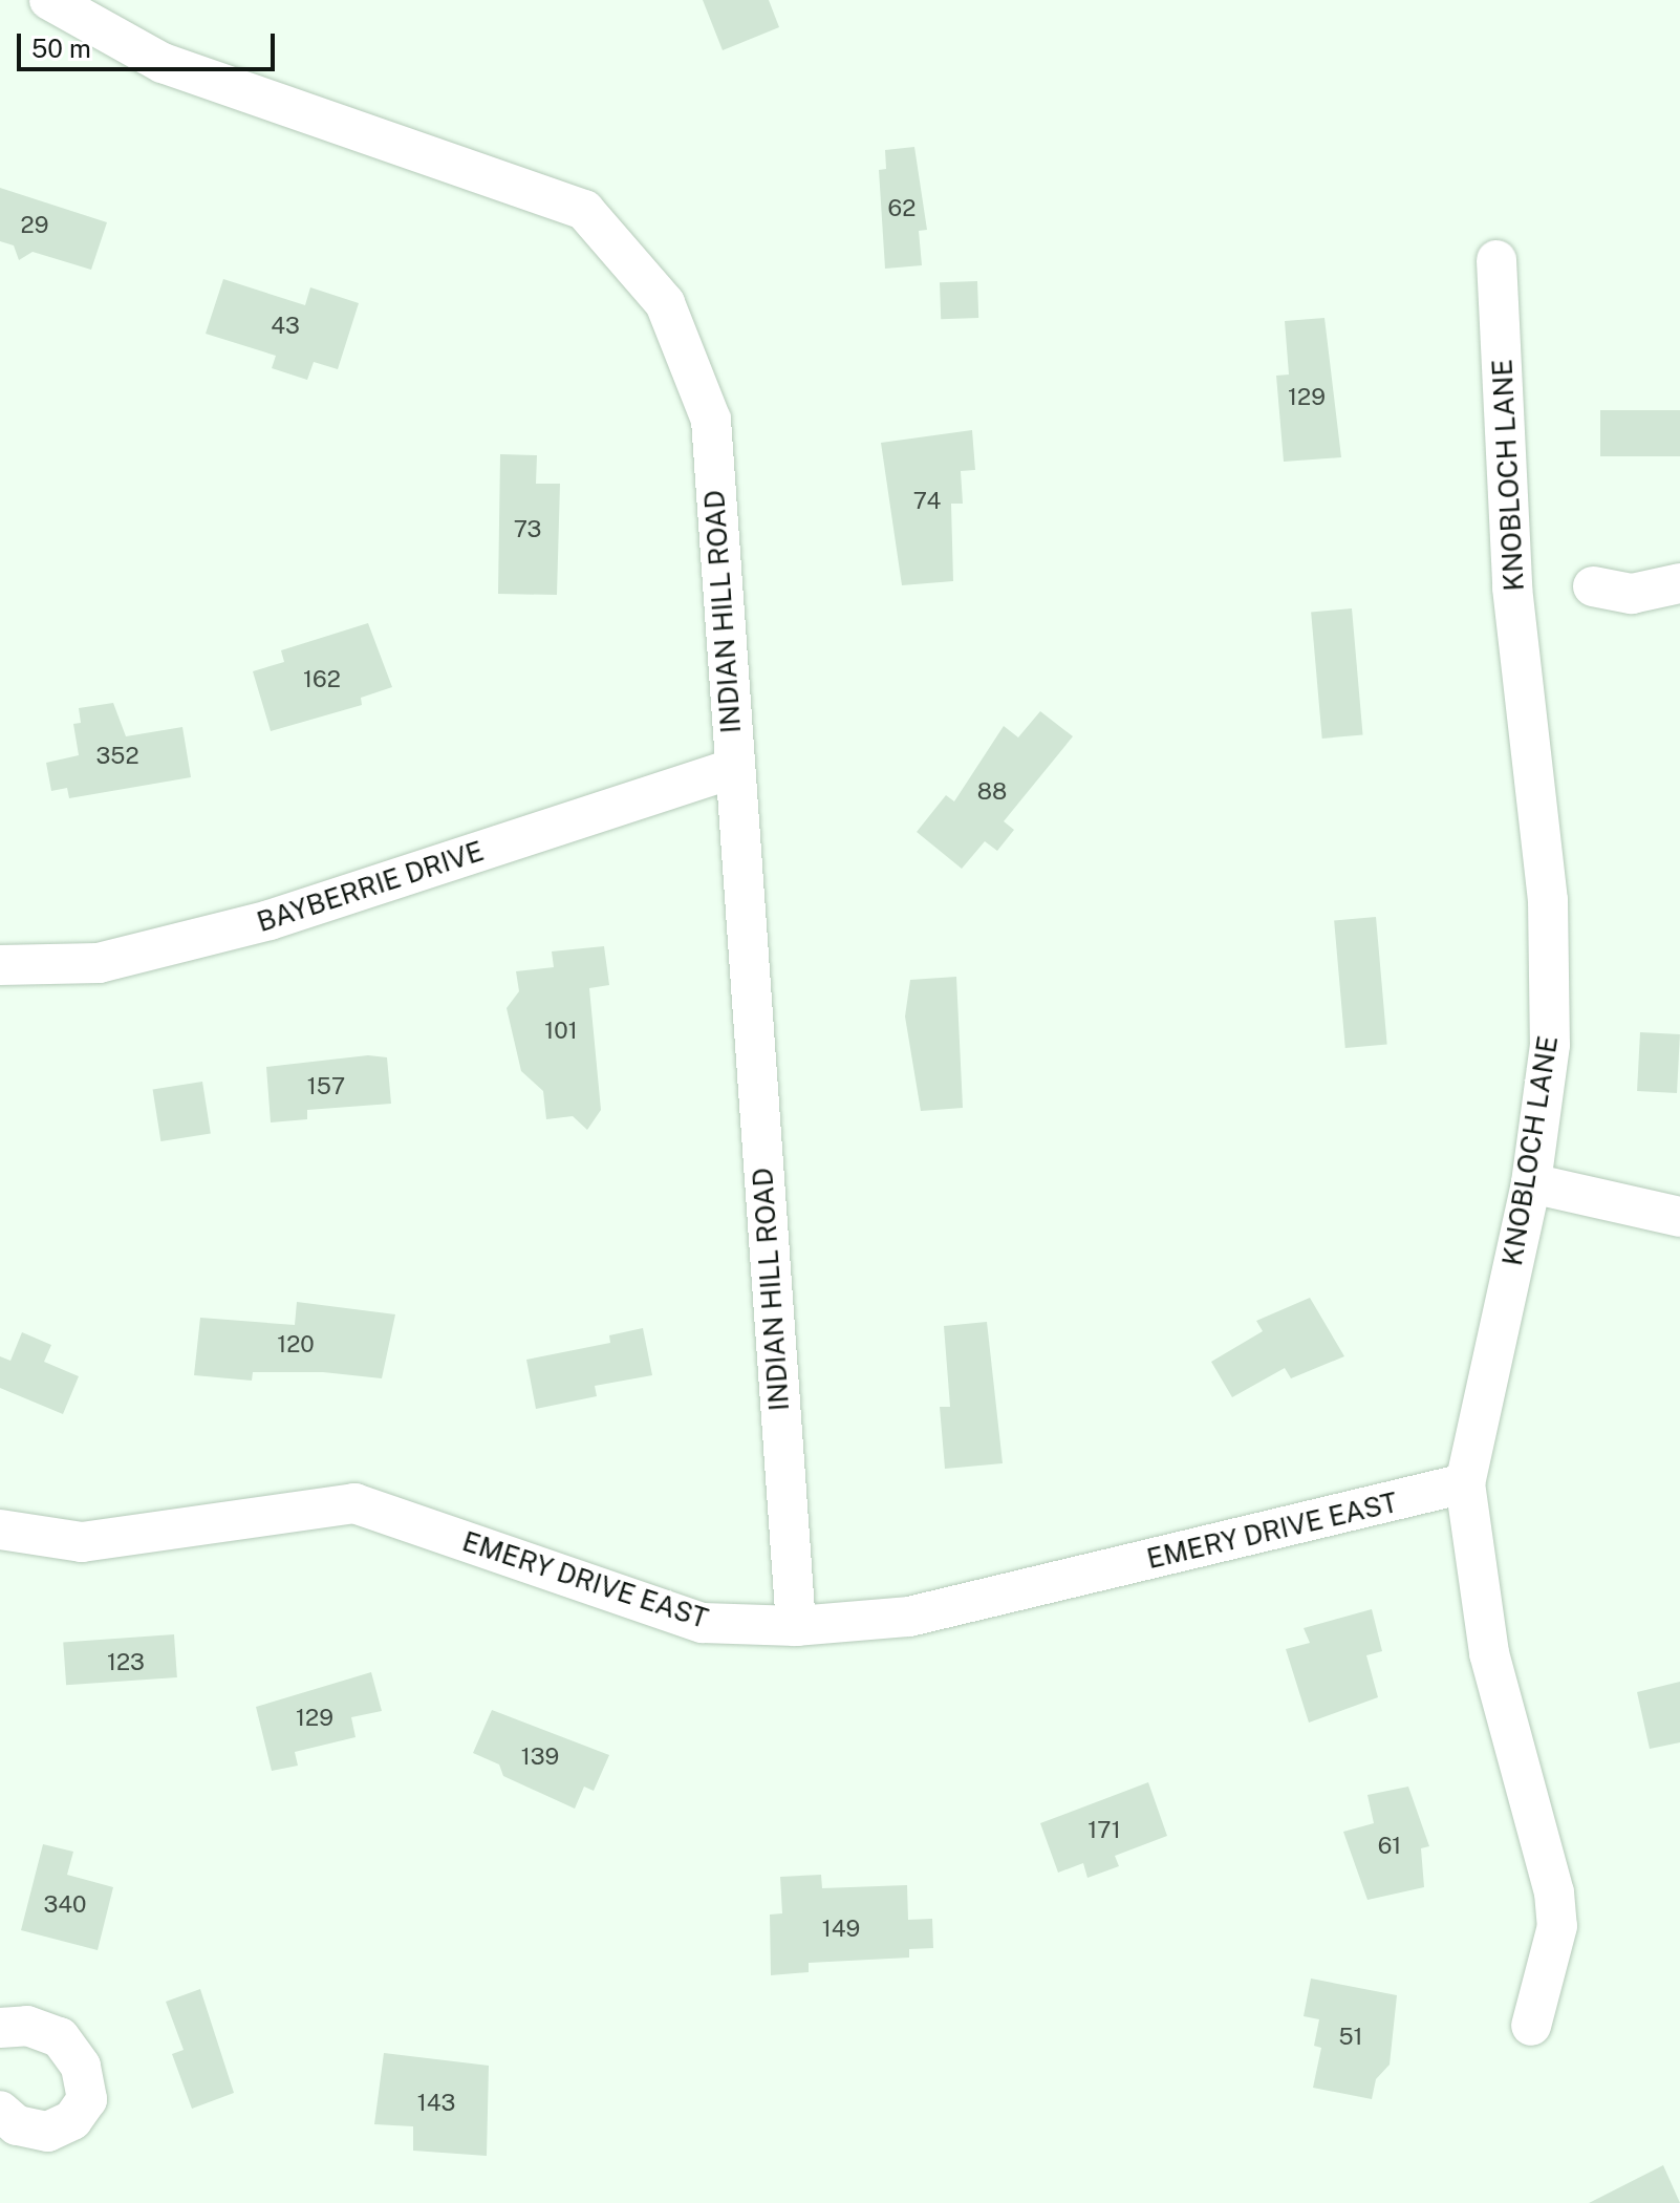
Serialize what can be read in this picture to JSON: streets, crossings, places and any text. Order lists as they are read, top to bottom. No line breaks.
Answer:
{"streets":{"street":["KNOBLOCH LANE","INDIAN HILL ROAD","BAYBERRIE DRIVE","EMERY DRIVE EAST"]},"crossings":[["KNOBLOCH LANE","EMERY DRIVE EAST"],["INDIAN HILL ROAD","BAYBERRIE DRIVE"],["INDIAN HILL ROAD","EMERY DRIVE EAST"]],"house_numbers":["62","29","43","129","74","73","162","352","88","101","157","120","123","129","139","171","61","340","149","51","143"],"scale_bar":"50 m"}
